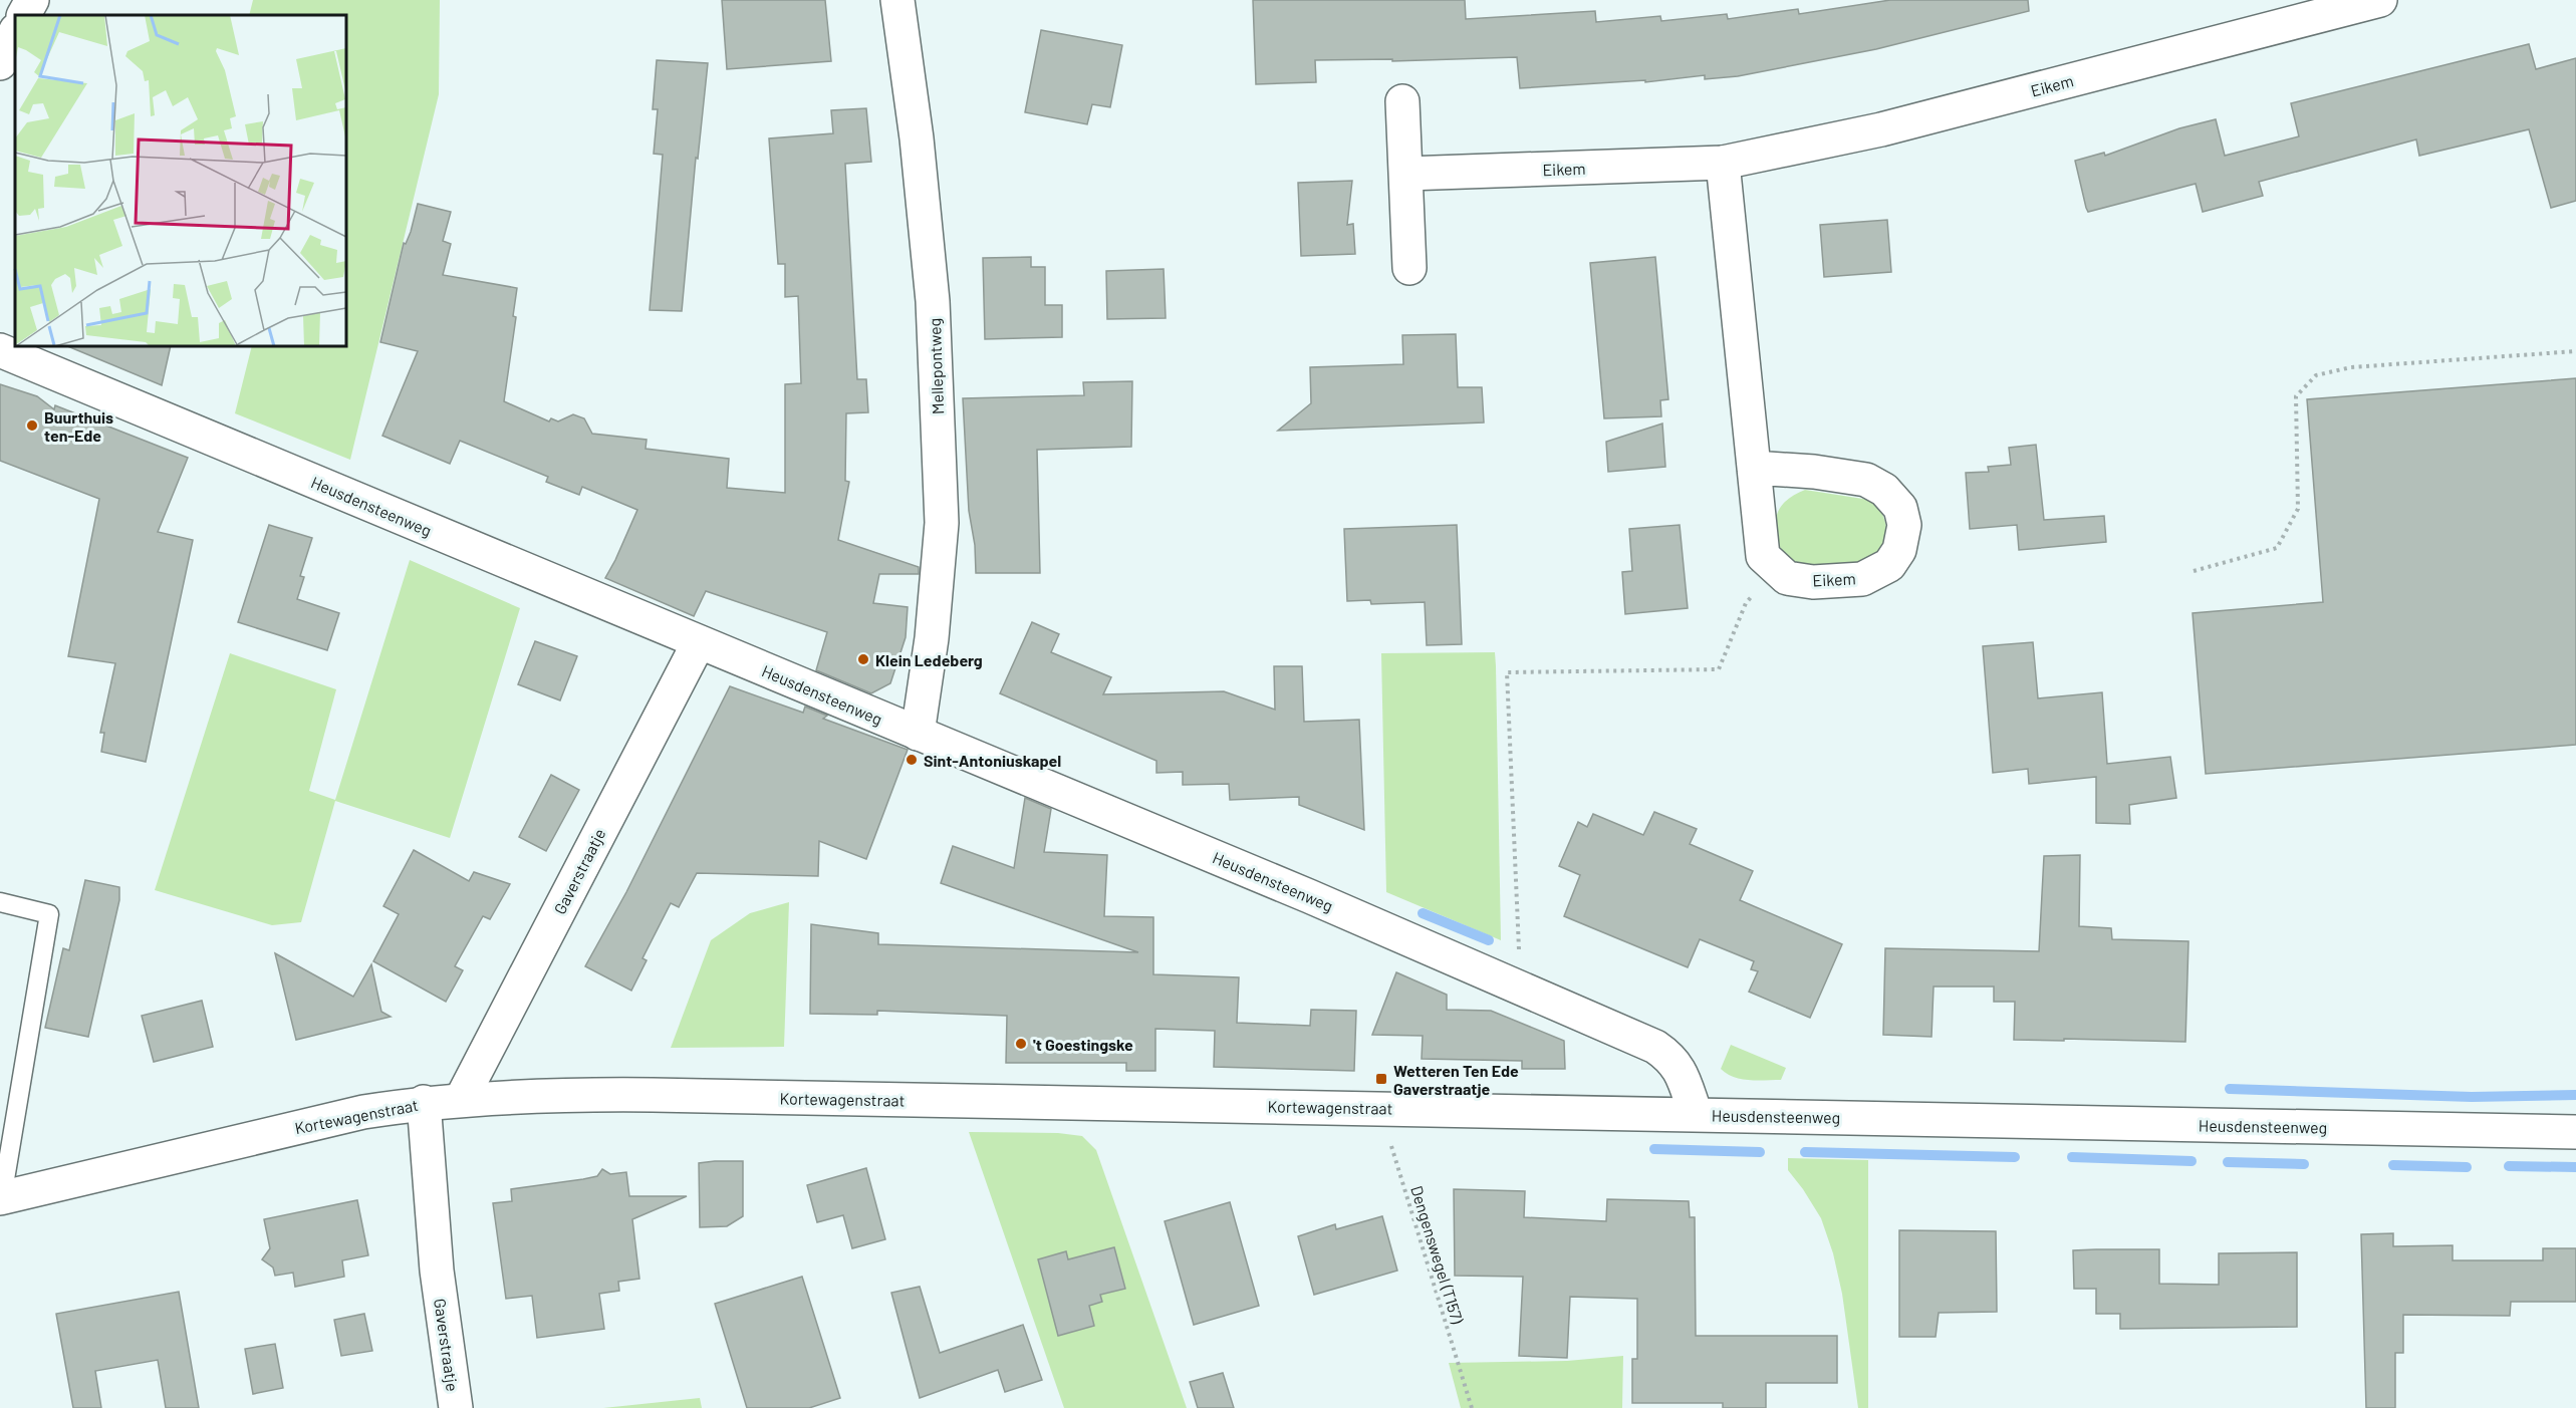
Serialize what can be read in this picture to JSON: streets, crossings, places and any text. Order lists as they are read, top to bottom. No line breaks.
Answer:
{"streets":{"street":["Eikem","Mellepontweg","Heusdensteenweg","Gaverstraatje","Kortewagenstraat"],"path":["Dengenswegel (T157)"]},"crossings":[["Mellepontweg","Heusdensteenweg"],["Heusdensteenweg","Gaverstraatje"],["Heusdensteenweg","Kortewagenstraat"],["Gaverstraatje","Kortewagenstraat"],["Kortewagenstraat","Dengenswegel (T157)"]],"places":{"other":["Buurthuis ten-Ede","Klein Ledeberg","Sint-Antoniuskapel","'t Goestingske"],"transit":["Wetteren Ten Ede Gaverstraatje"]}}
